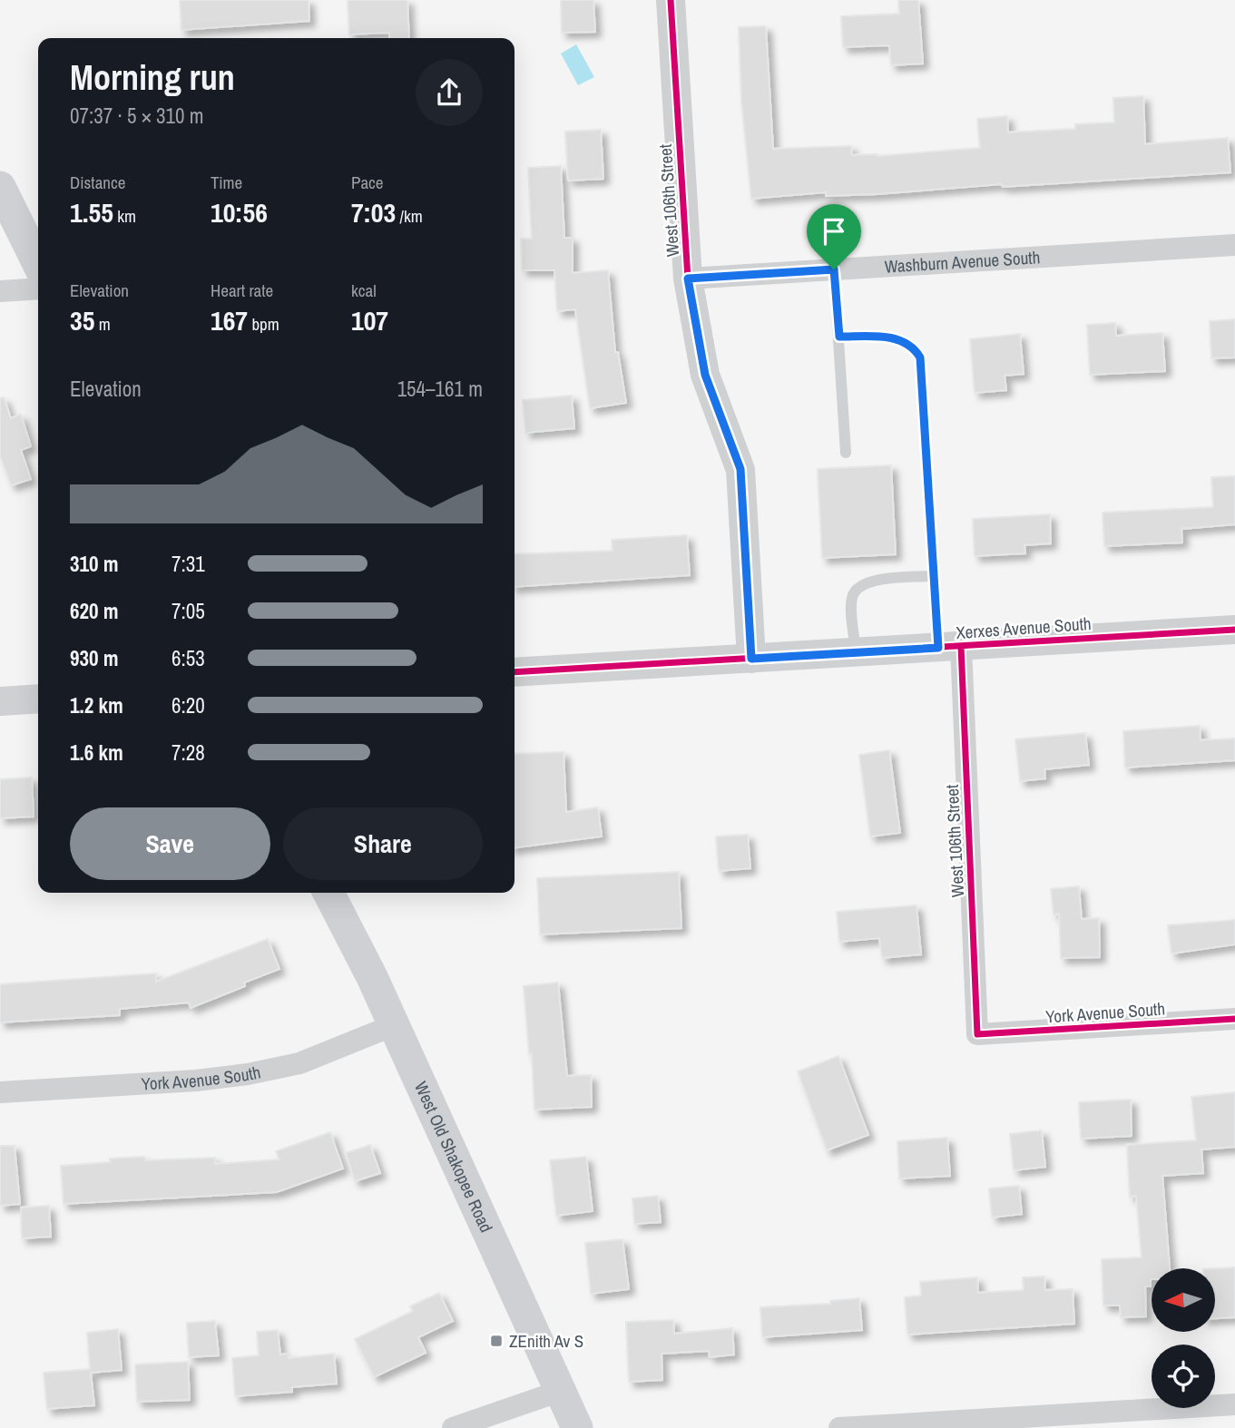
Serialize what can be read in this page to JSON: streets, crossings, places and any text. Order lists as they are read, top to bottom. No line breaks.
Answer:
{"streets":{"main road":["West Old Shakopee Road"],"street":["West 106th Street","Washburn Avenue South","Xerxes Avenue South","York Avenue South"]},"crossings":[["West 106th Street","Washburn Avenue South"],["West 106th Street","Xerxes Avenue South"],["West 106th Street","York Avenue South"],["York Avenue South","West Old Shakopee Road"]],"places":{"transit":["ZEnith Av S"]},"north":"left","page":{"heading":["Morning run","07:37 · 5 × 310 m"],"stats":[["Distance","1.55 km"],["Time","10:56"],["Pace","7:03 /km"],["Elevation","35 m"],["Heart rate","167 bpm"],["kcal","107"]],"chart":["Elevation","154–161 m"],"list":[{"name":"310 m","note":"7:31"},{"name":"620 m","note":"7:05"},{"name":"930 m","note":"6:53"},{"name":"1.2 km","note":"6:20"},{"name":"1.6 km","note":"7:28"}],"buttons":["Save","Share"]}}
